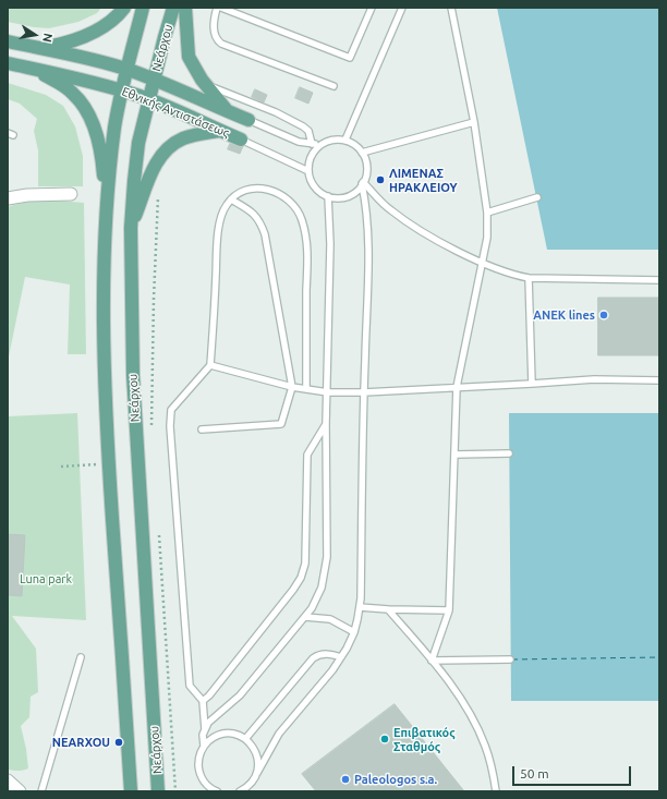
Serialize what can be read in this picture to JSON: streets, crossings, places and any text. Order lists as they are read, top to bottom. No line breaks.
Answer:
{"streets":{"main road":["Νεάρχου","Εθνικής Αντιστάσεως"]},"crossings":[["Νεάρχου","Εθνικής Αντιστάσεως"]],"parks":["Luna park"],"places":["ΛΙΜΕΝΑΣ ΗΡΑΚΛΕΙΟΥ","ANEK lines","Επιβατικός Σταθμός","NEARXOU","Paleologos s.a."],"scale_bar":"50 m","north":"right"}
